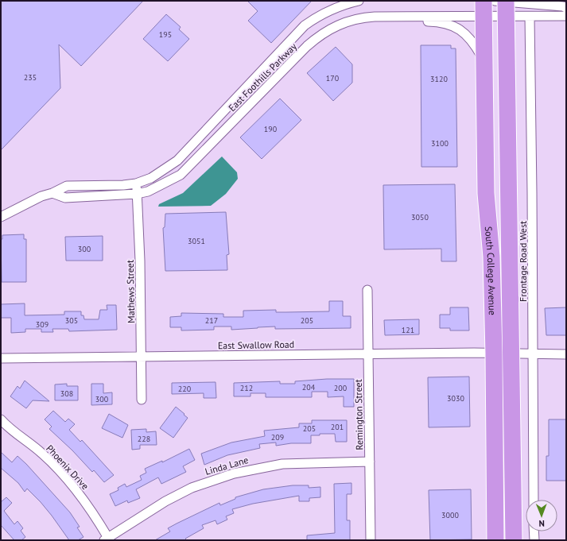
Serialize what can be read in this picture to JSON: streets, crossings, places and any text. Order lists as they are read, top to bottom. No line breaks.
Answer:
{"streets":{"highway":["South College Avenue"],"street":["East Foothills Parkway","Frontage Road West","Mathews Street","East Swallow Road","Remington Street","Linda Lane","Phoenix Drive"]},"crossings":[["East Foothills Parkway","South College Avenue"],["East Foothills Parkway","Mathews Street"],["Frontage Road West","East Swallow Road"],["South College Avenue","East Swallow Road"],["Mathews Street","East Swallow Road"],["East Swallow Road","Remington Street"],["Remington Street","Linda Lane"],["Linda Lane","Phoenix Drive"]],"house_numbers":["195","235","170","3120","190","3100","3050","3051","300","305","217","205","309","121","204","212","200","220","308","3030","300","201","205","209","228","3000"],"north":"bottom"}
